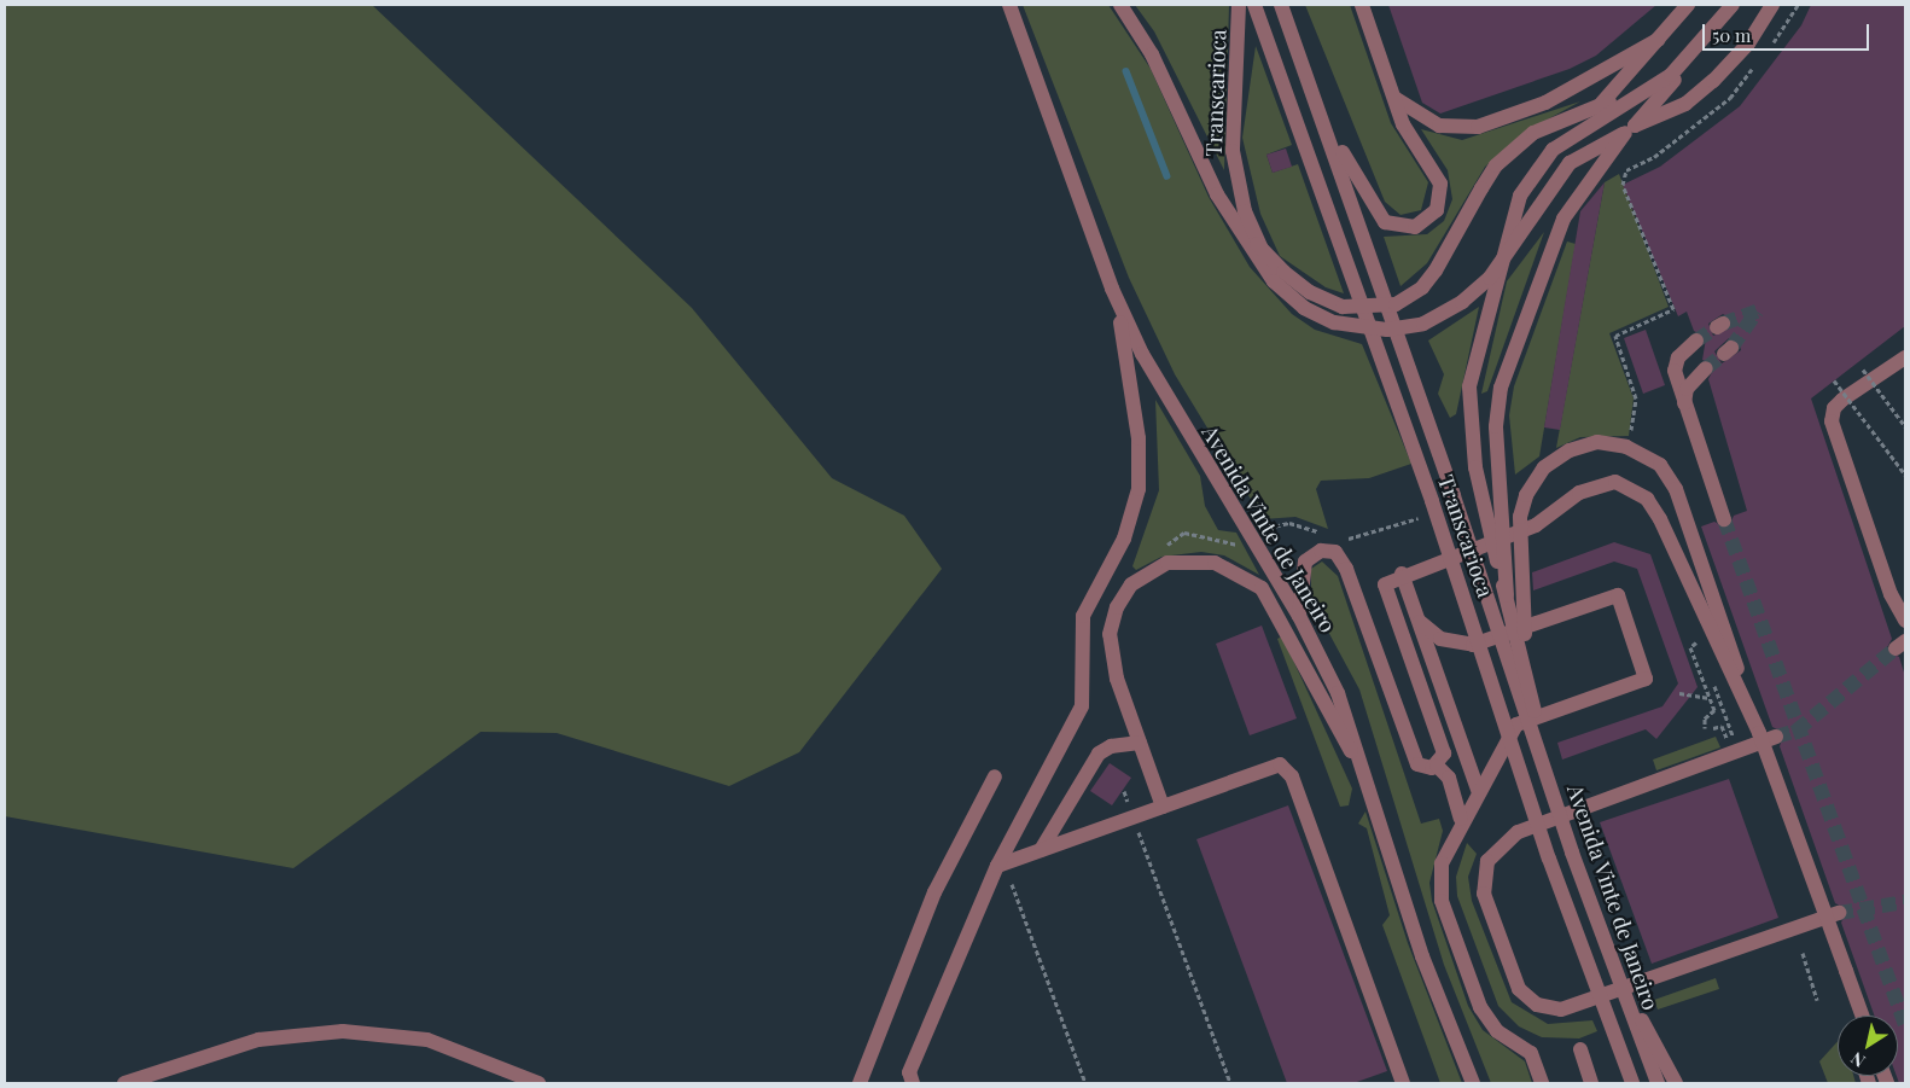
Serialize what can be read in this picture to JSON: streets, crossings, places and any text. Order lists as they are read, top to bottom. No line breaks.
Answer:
{"streets":{"street":["Transcarioca","Avenida Vinte de Janeiro"]},"scale_bar":"50 m","north":"bottom left"}
